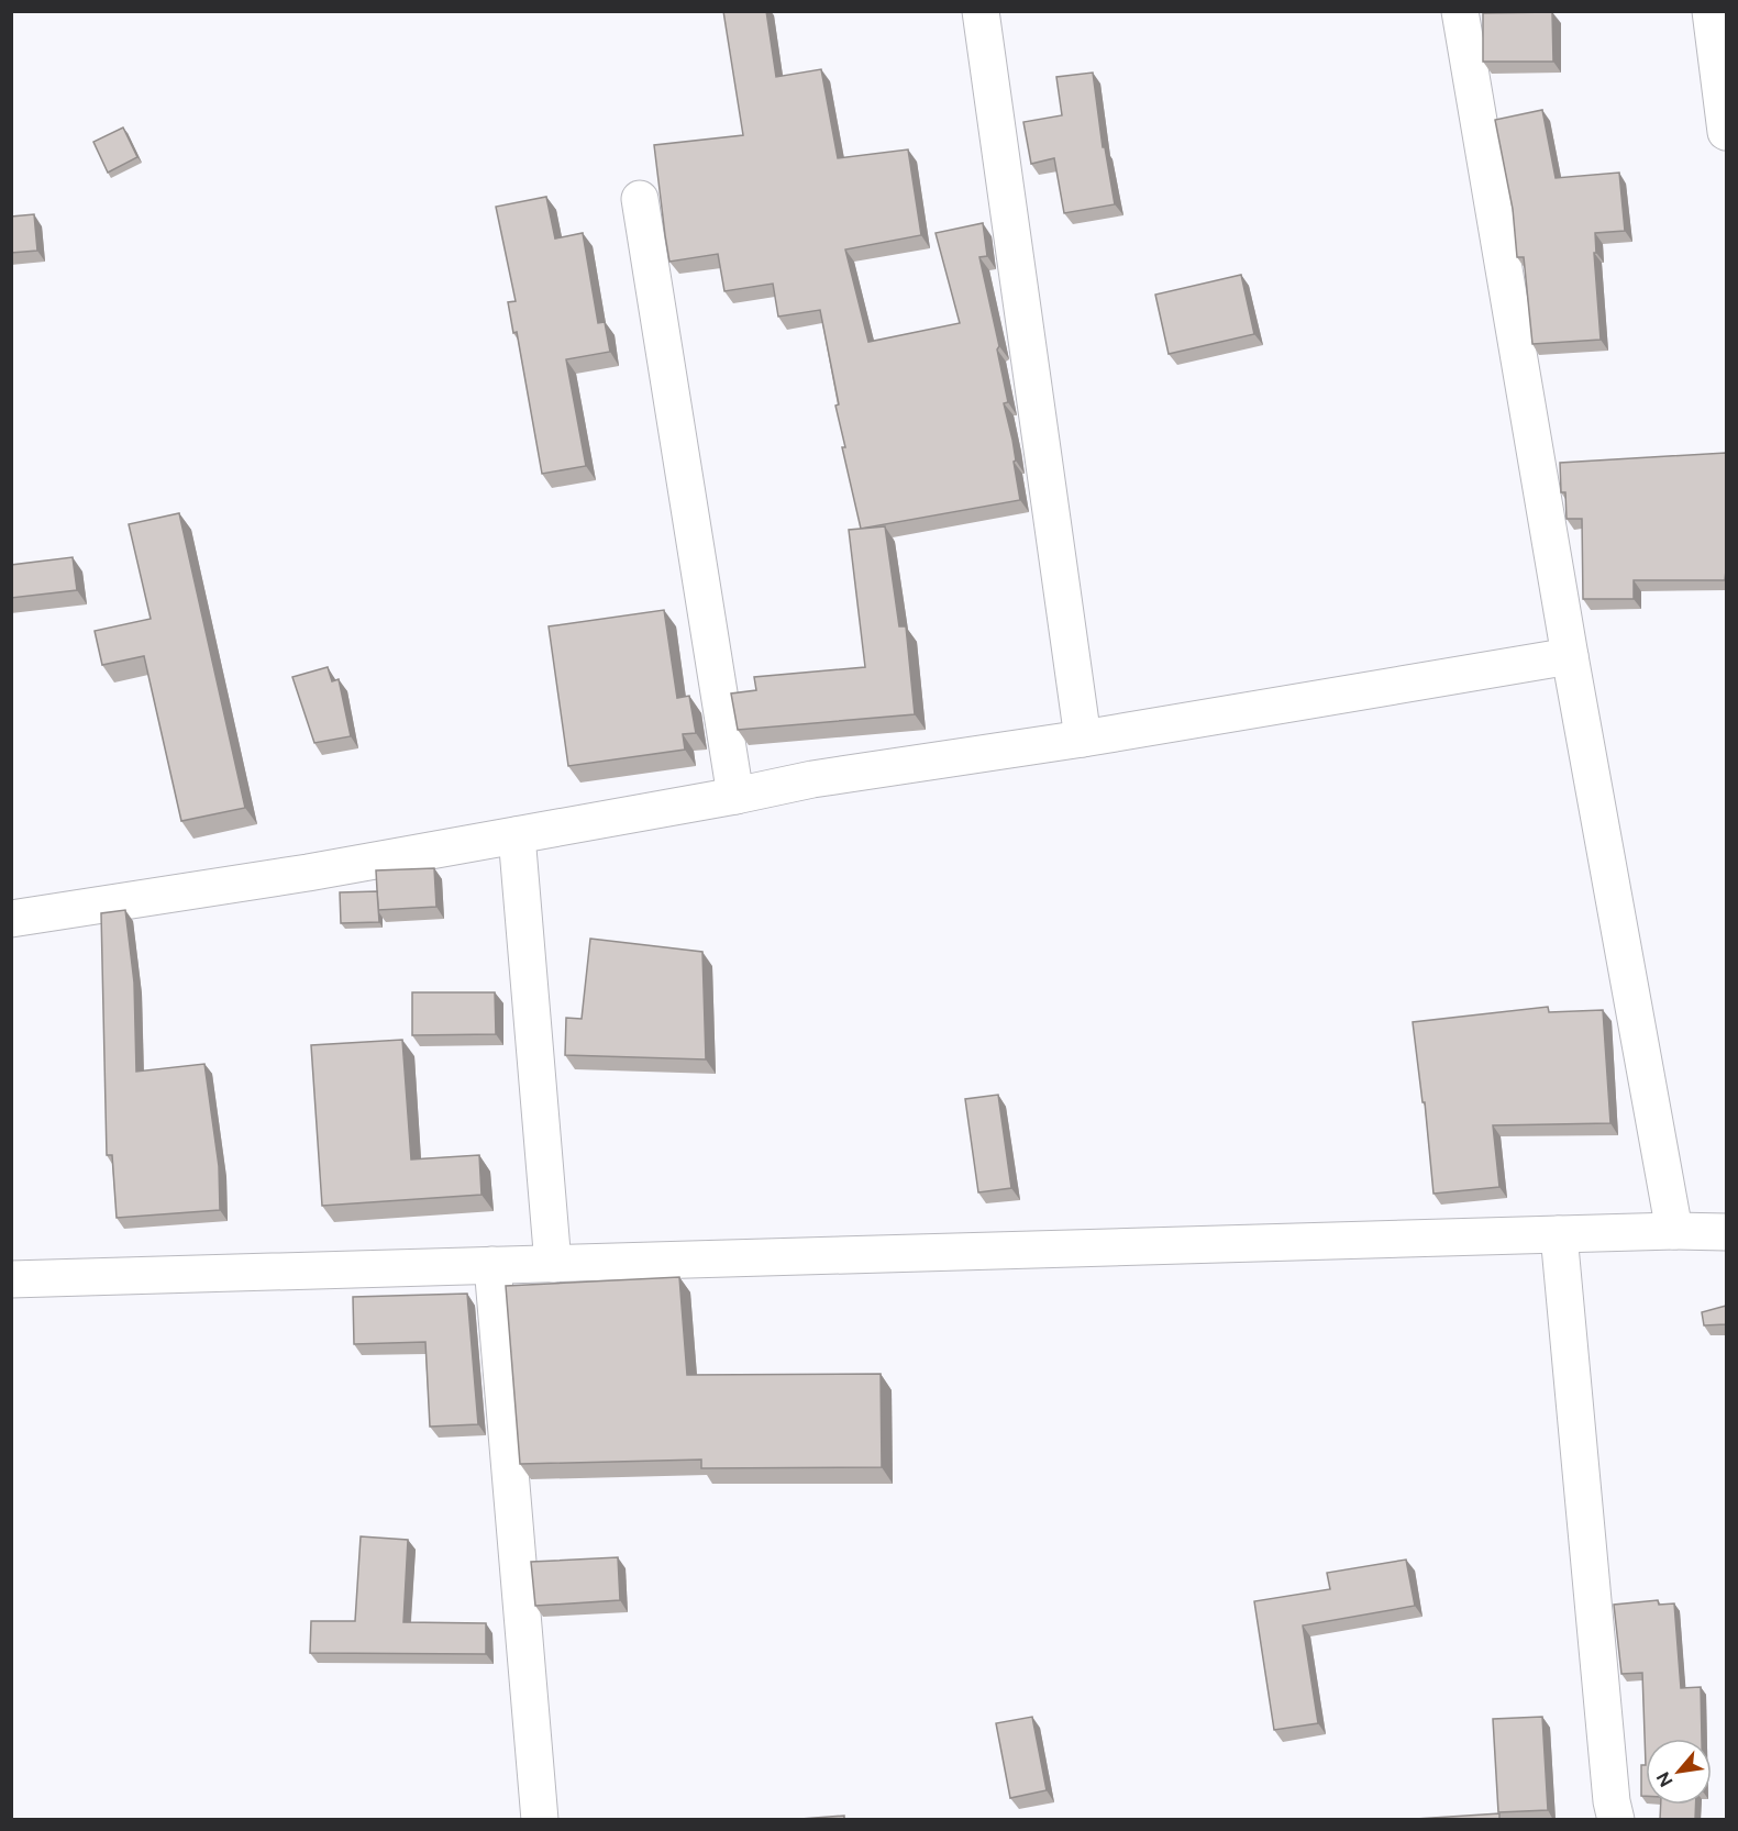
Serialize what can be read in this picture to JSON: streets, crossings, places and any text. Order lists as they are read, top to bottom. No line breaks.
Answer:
{"north":"bottom left"}
